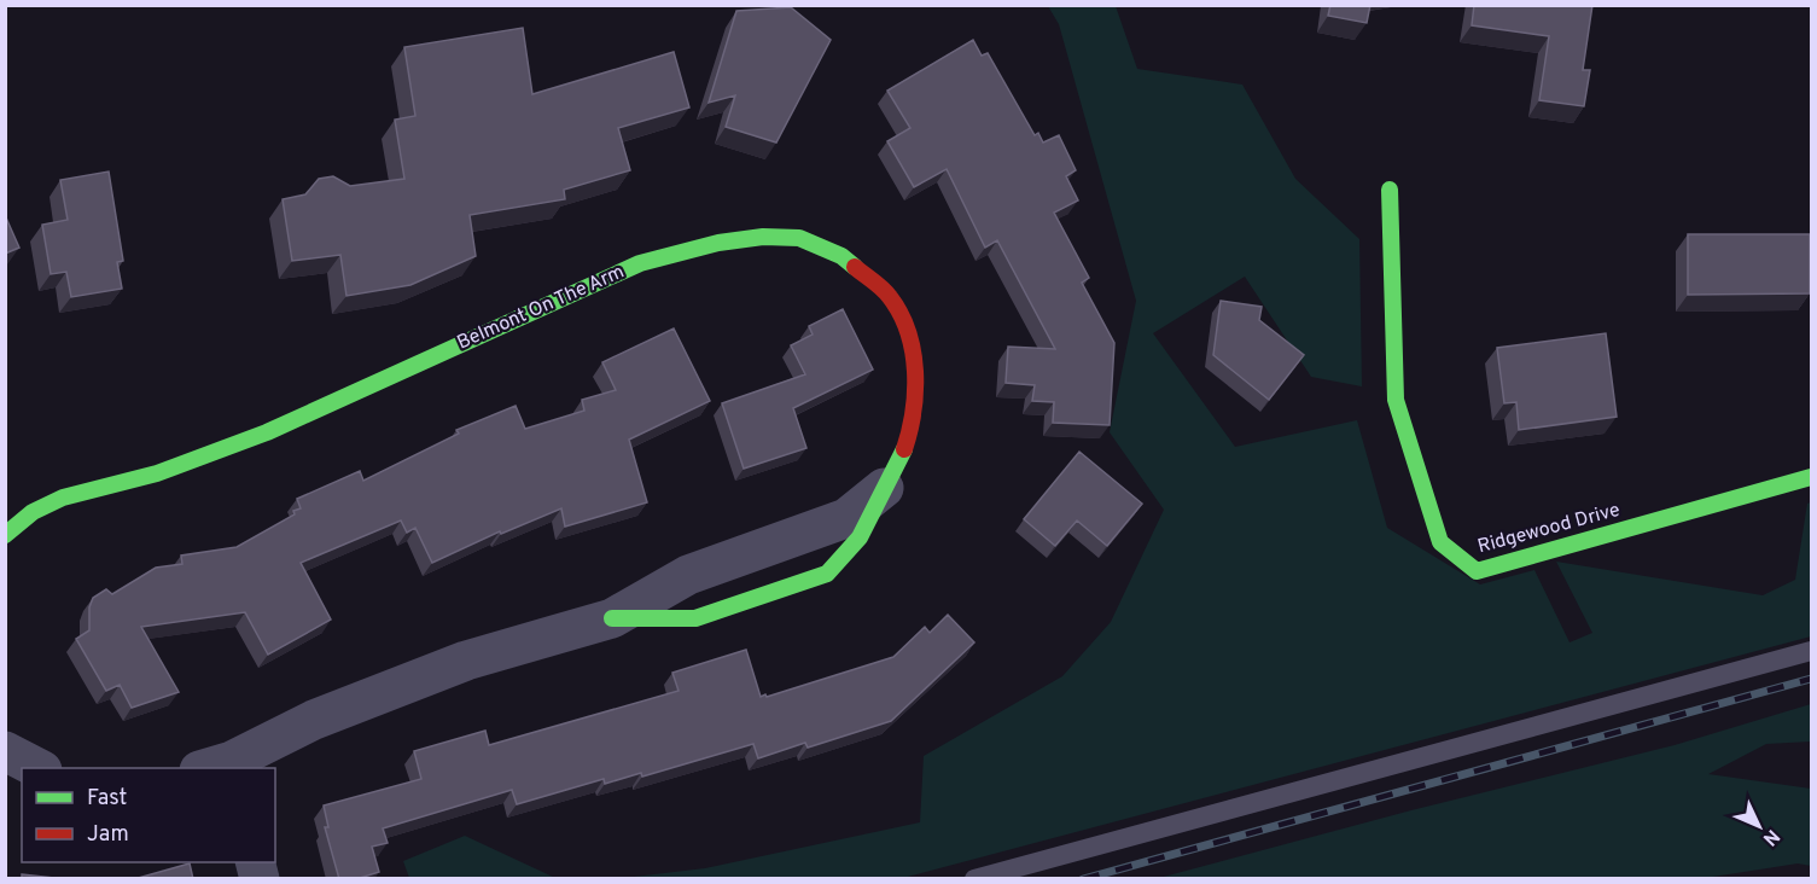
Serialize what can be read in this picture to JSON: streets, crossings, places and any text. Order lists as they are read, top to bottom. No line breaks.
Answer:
{"streets":{"street":["Belmont On The Arm","Ridgewood Drive"]},"legend":["Fast","Jam"],"north":"bottom right"}
